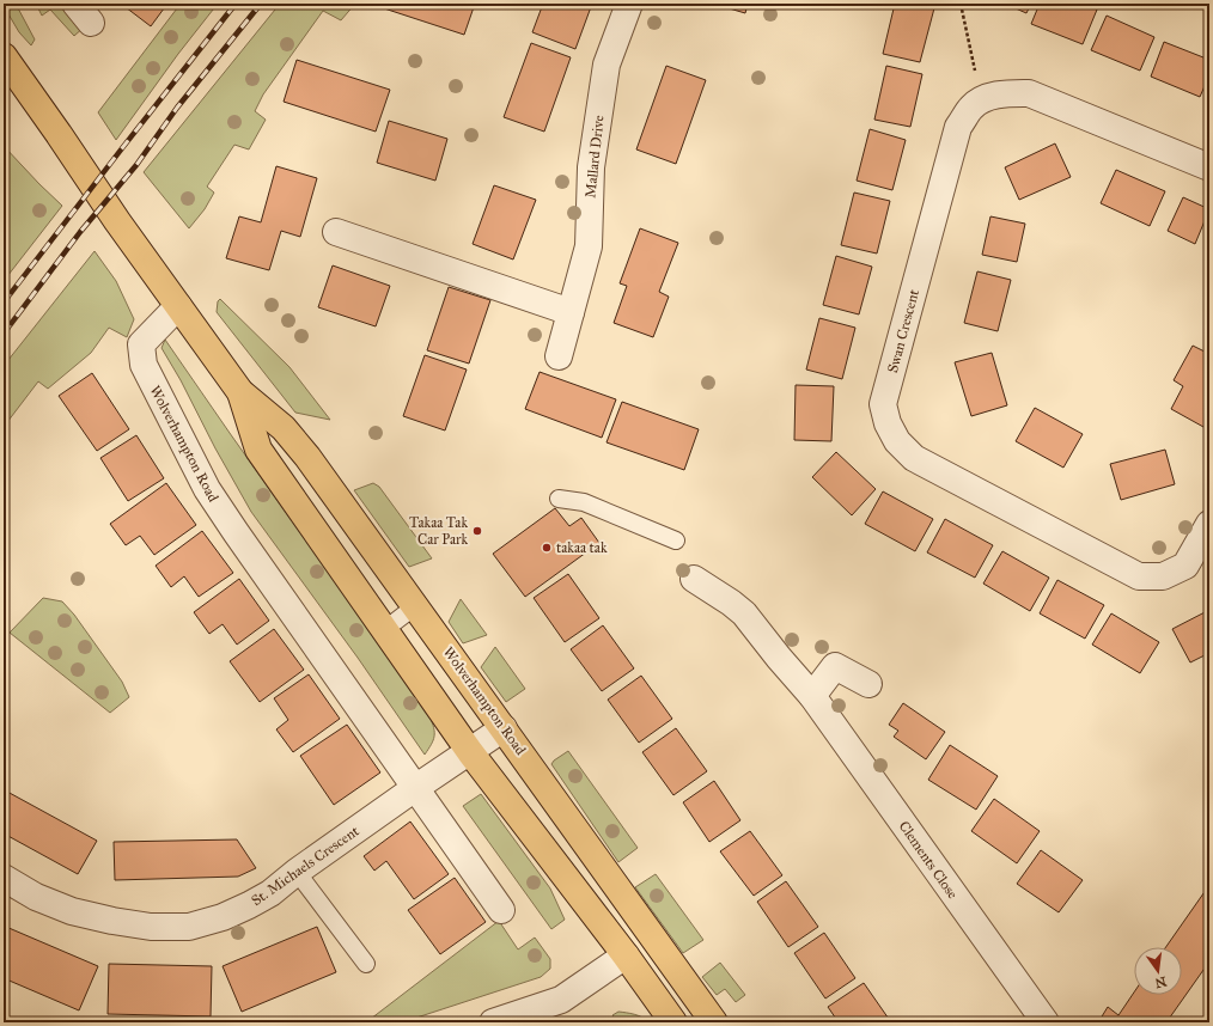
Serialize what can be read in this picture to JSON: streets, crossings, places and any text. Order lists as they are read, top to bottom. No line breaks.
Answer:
{"streets":{"highway":["Wolverhampton Road"],"street":["Mallard Drive","Swan Crescent","Clements Close","St. Michaels Crescent"]},"crossings":[["Wolverhampton Road","St. Michaels Crescent"]],"places":["Takaa Tak Car Park","takaa tak"],"north":"bottom"}
